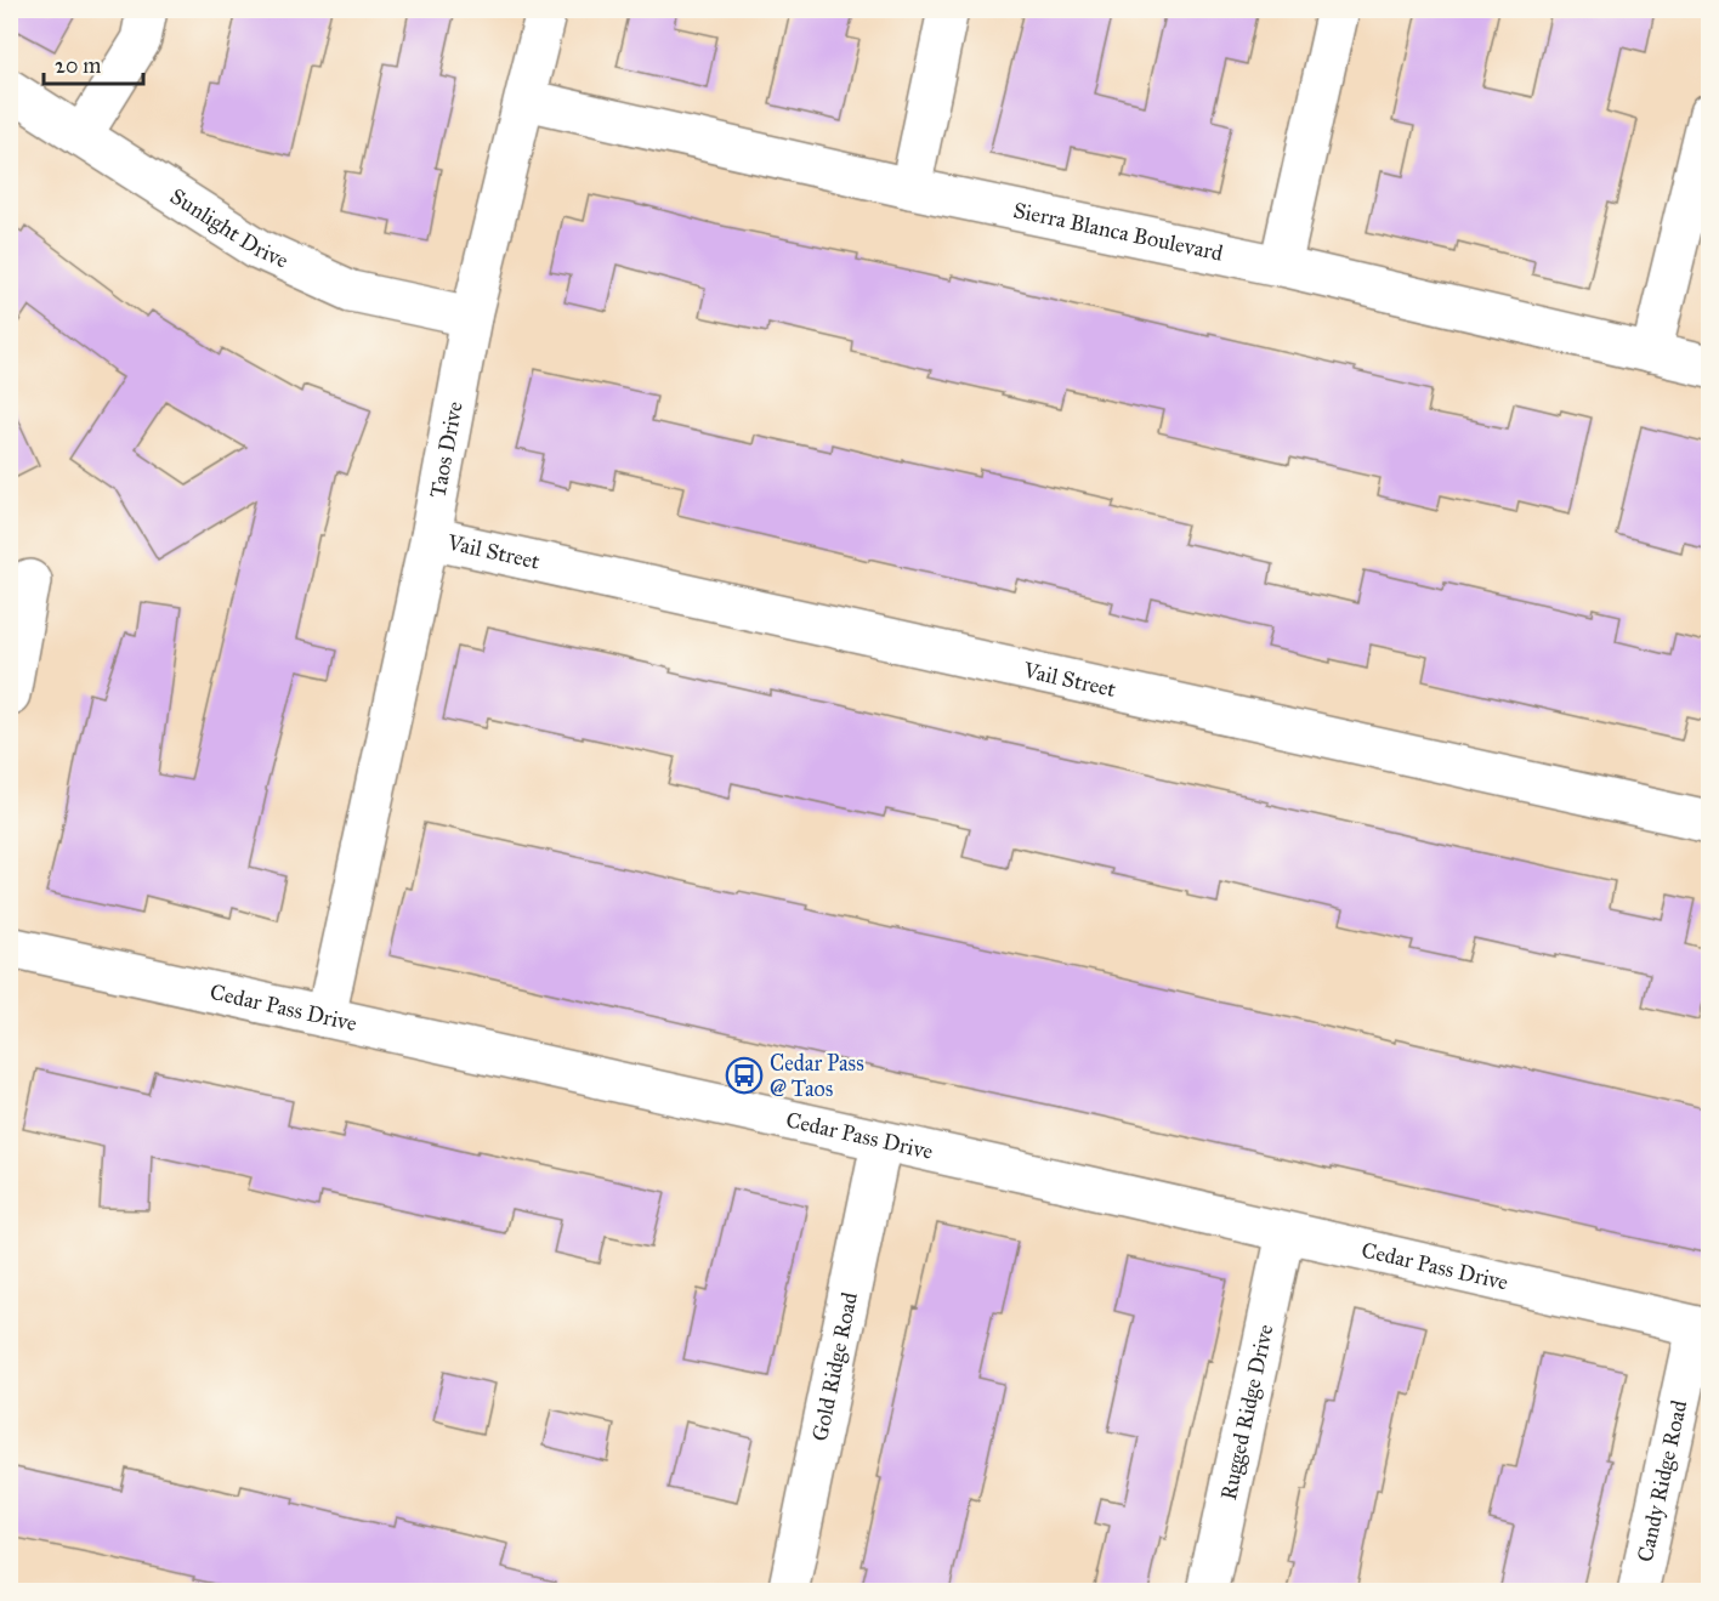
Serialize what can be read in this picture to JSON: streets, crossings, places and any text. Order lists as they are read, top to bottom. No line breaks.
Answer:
{"streets":{"street":["Sunlight Drive","Sierra Blanca Boulevard","Taos Drive","Vail Street","Cedar Pass Drive","Gold Ridge Road","Rugged Ridge Drive","Candy Ridge Road"]},"crossings":[["Sunlight Drive","Taos Drive"],["Sierra Blanca Boulevard","Taos Drive"],["Taos Drive","Vail Street"],["Taos Drive","Cedar Pass Drive"],["Cedar Pass Drive","Gold Ridge Road"],["Cedar Pass Drive","Rugged Ridge Drive"],["Cedar Pass Drive","Candy Ridge Road"]],"places":{"bus stop":["Cedar Pass @ Taos"]},"scale_bar":"20 m"}
